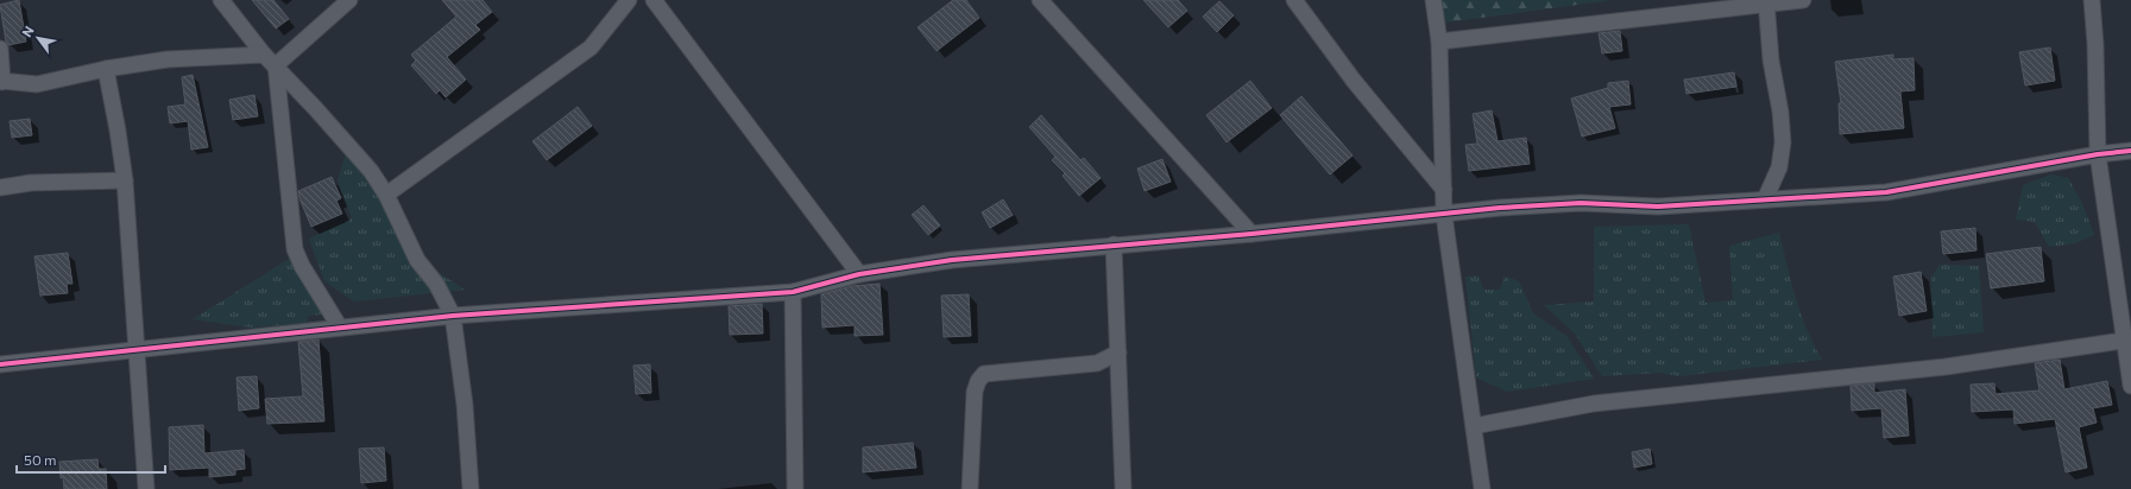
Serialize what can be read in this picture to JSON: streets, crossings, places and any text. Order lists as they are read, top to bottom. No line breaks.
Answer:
{"scale_bar":"50 m","north":"top left"}
